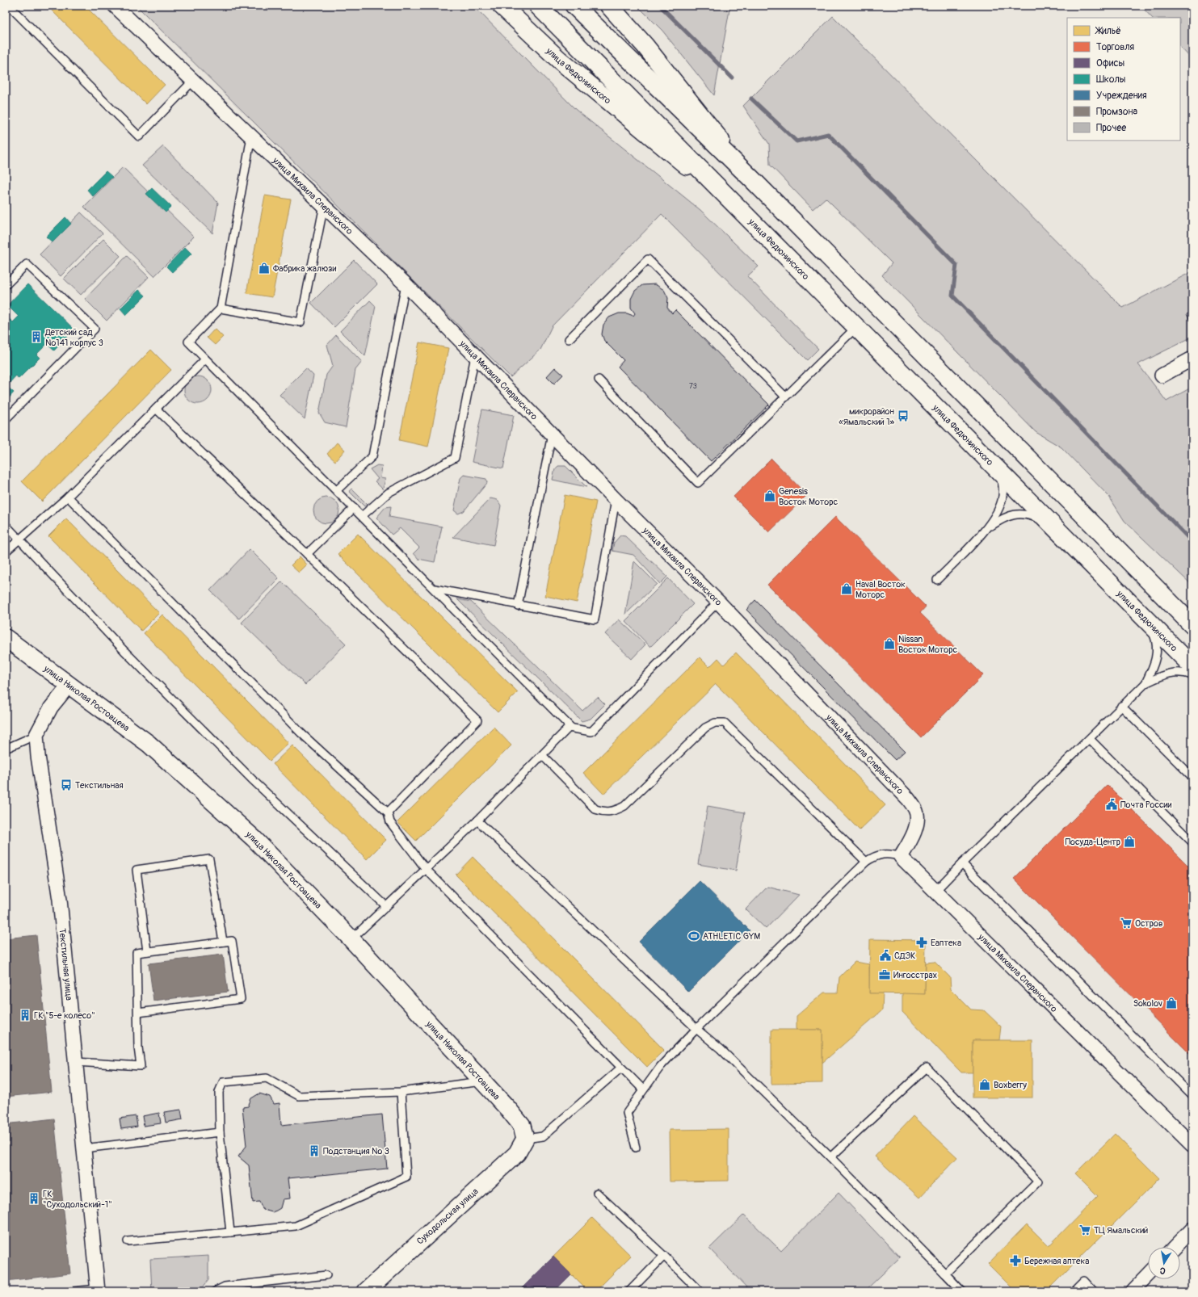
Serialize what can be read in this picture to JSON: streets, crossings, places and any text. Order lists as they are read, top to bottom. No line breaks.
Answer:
{"streets":{"main road":["улица Федюнинского"],"street":["улица Михаила Сперанского","улица Николая Ростовцева","Текстильная улица","Суходольская улица"]},"crossings":[["улица Николая Ростовцева","Суходольская улица"]],"places":{"shop":["Фабрика жалюзи","Genesis Восток Моторс","Haval Восток Моторс","Nissan Восток Моторс","Посуда-Центр","Sokolov","Boxberry"],"building":["Детский сад №141 корпус 3","ГК \"5-е колесо\"","Подстанция № 3","ГК \"Суходольский-1\""],"bus stop":["микрорайон «Ямальский 1»","Текстильная"],"public building":["Почта России","СДЭК"],"supermarket":["Остров","ТЦ Ямальский"],"sports":["ATHLETIC GYM"],"pharmacy":["Еаптека","Бережная аптека"],"office":["Ингосстрах"]},"house_numbers":["73"],"legend":["Жильё","Торговля","Офисы","Школы","Учреждения","Промзона","Прочее"],"north":"bottom"}
